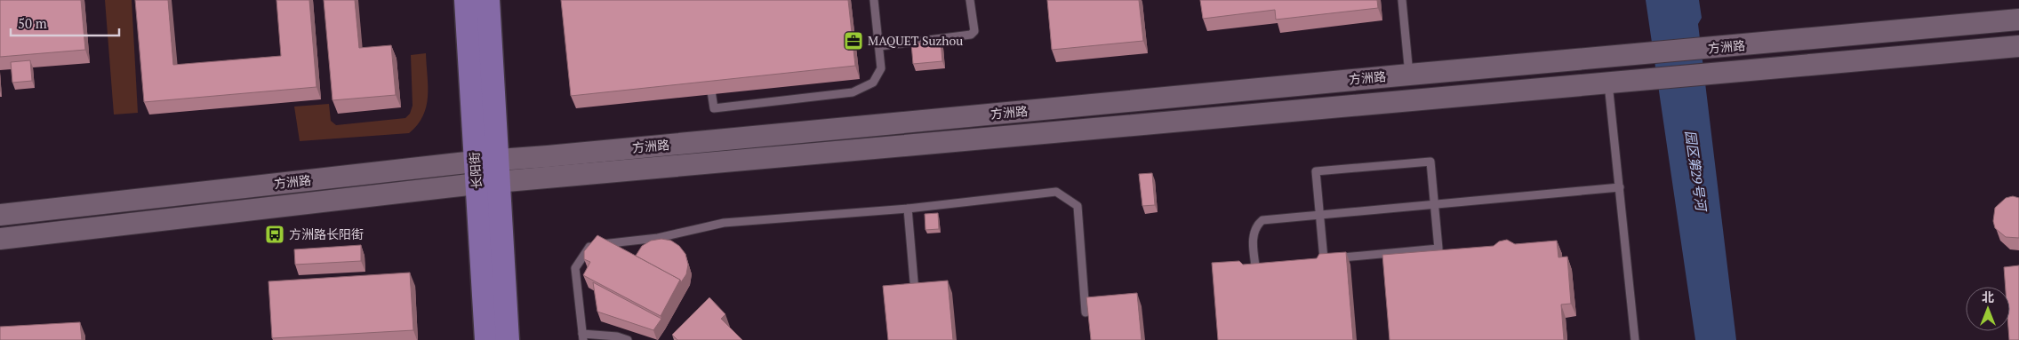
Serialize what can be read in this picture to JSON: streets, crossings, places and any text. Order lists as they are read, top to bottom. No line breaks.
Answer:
{"streets":{"main road":["方洲路","长阳街"]},"crossings":[["方洲路","长阳街"]],"water":["园区第29号河"],"places":{"office":["MAQUET Suzhou"],"bus stop":["方洲路长阳街"]},"scale_bar":"50 m","north":"top"}
